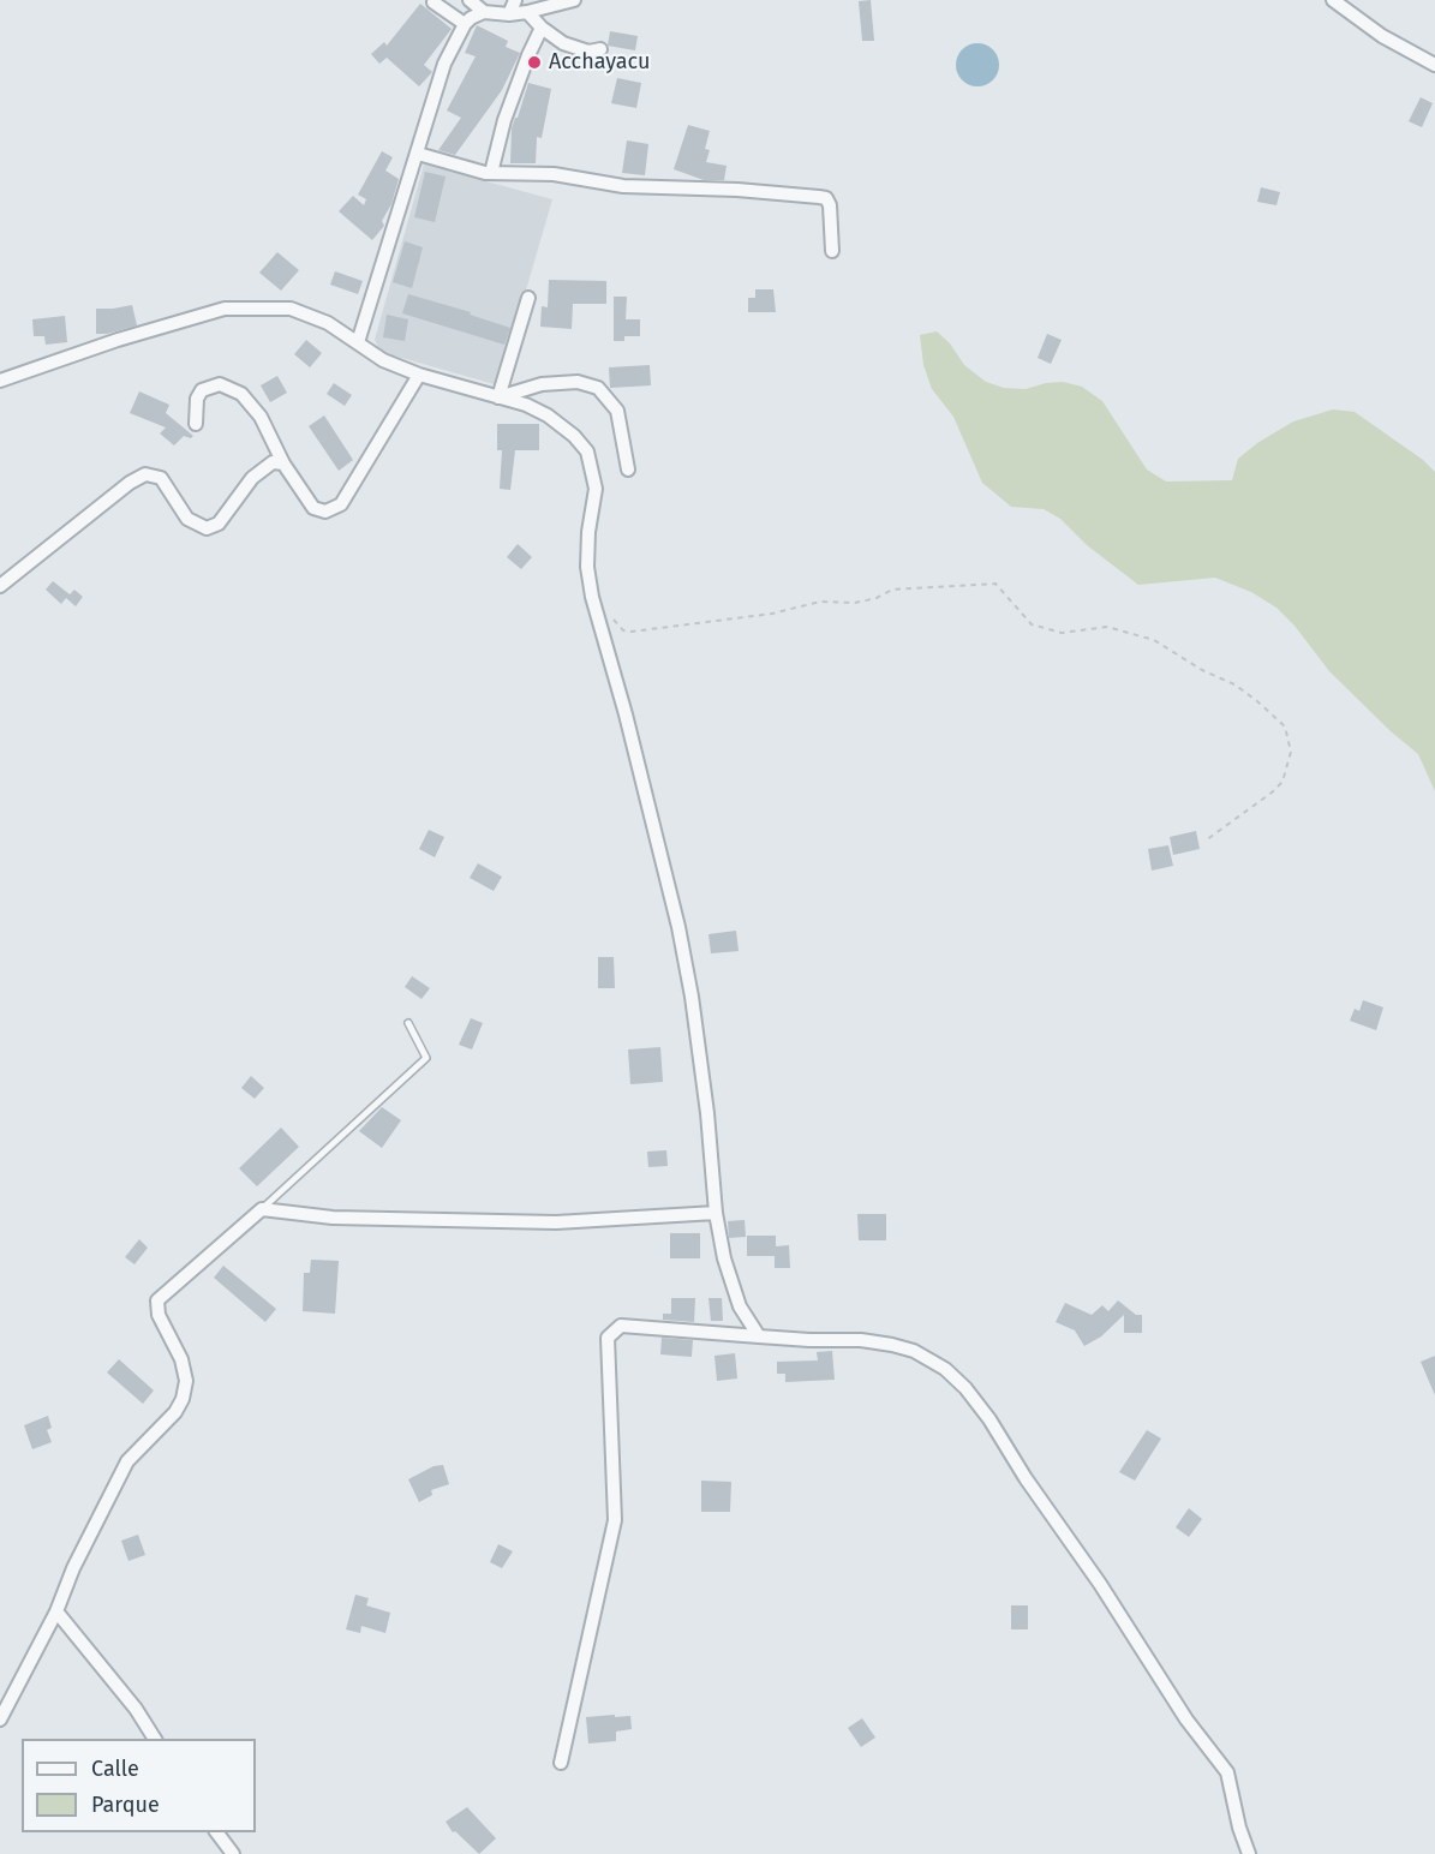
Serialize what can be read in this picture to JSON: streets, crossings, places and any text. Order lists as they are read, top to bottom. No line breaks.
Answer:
{"places":["Acchayacu"],"legend":["Calle","Parque"]}
